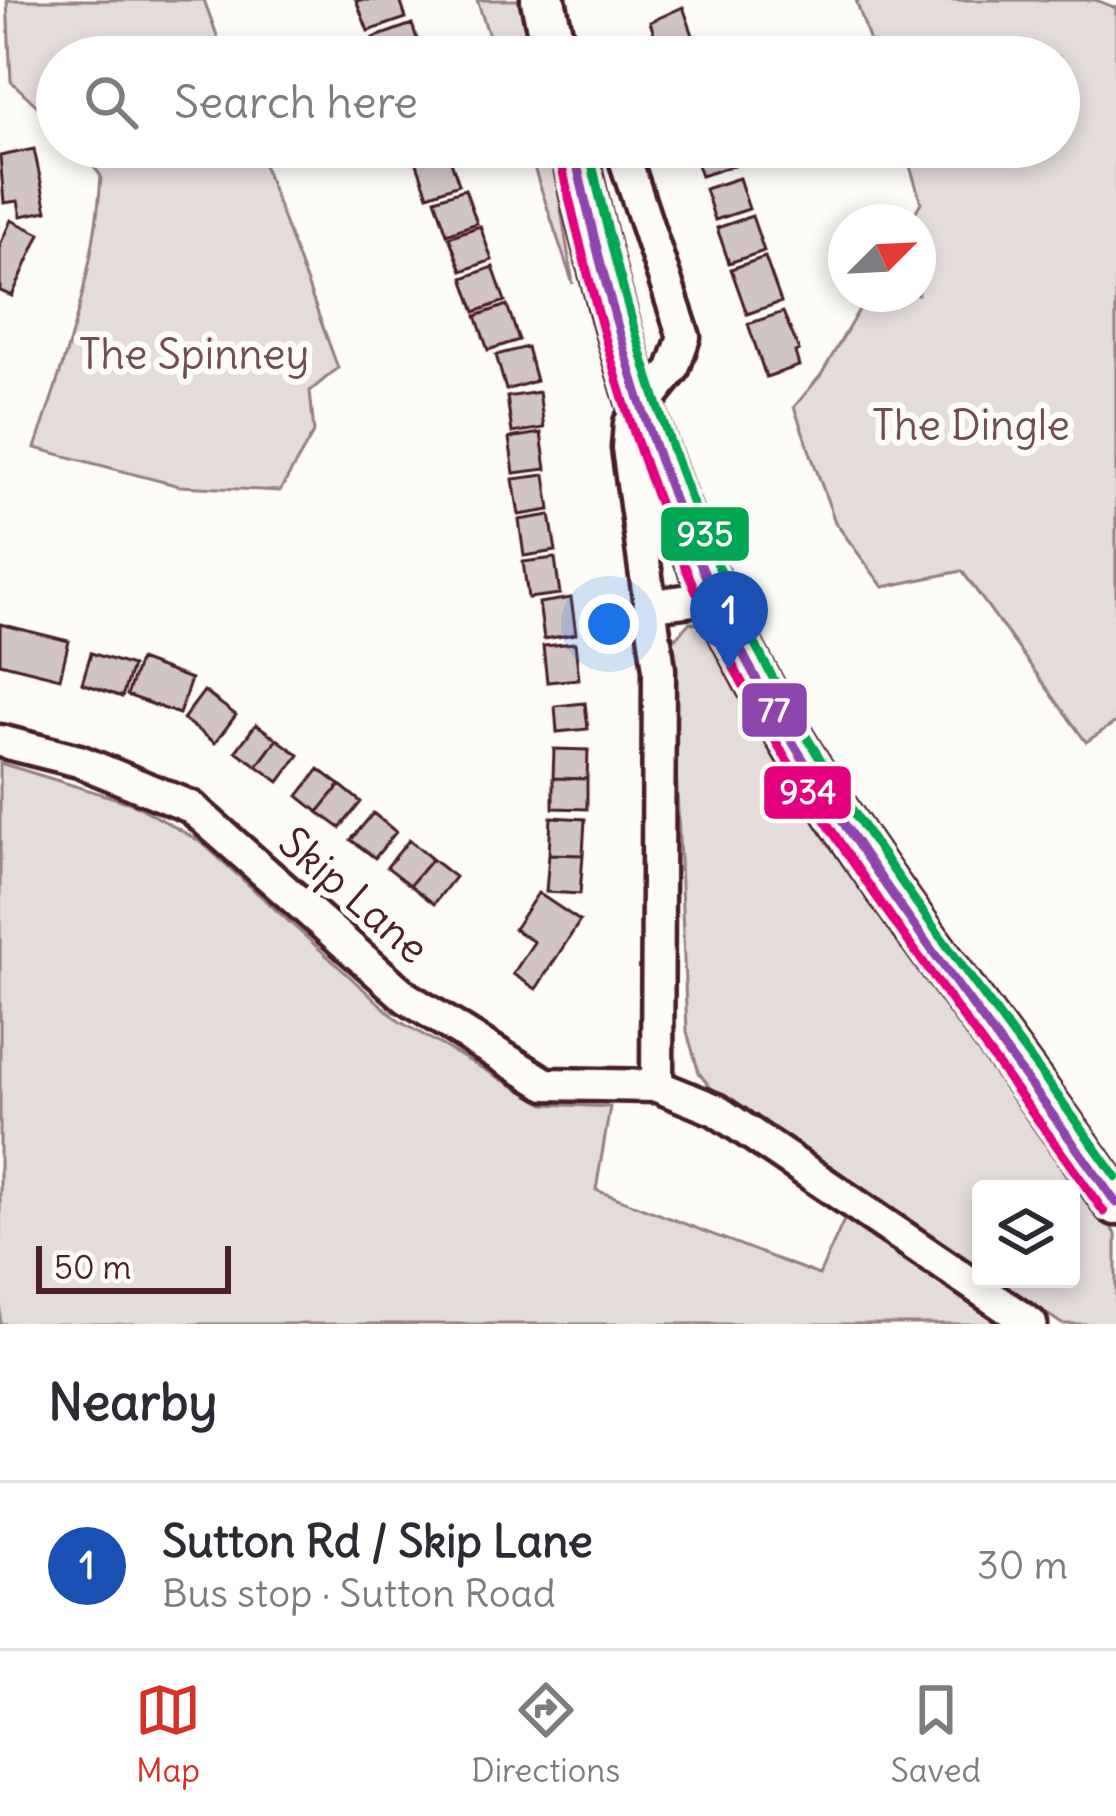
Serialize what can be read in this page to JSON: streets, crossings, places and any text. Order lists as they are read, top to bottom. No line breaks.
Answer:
{"streets":{"street":["Skip Lane"]},"parks":["The Spinney","The Dingle"],"lines":["transit line 77","transit line 934","transit line 935"],"scale_bar":"50 m","north":"top right","page":{"search":"Search here","pins":"1","scale":"50 m","heading":"Nearby","list":[{"mark":"1","name":"Sutton Rd / Skip Lane","note":"Bus stop · Sutton Road","value":"30 m"}],"nav":["Map","Directions","Saved"]}}
